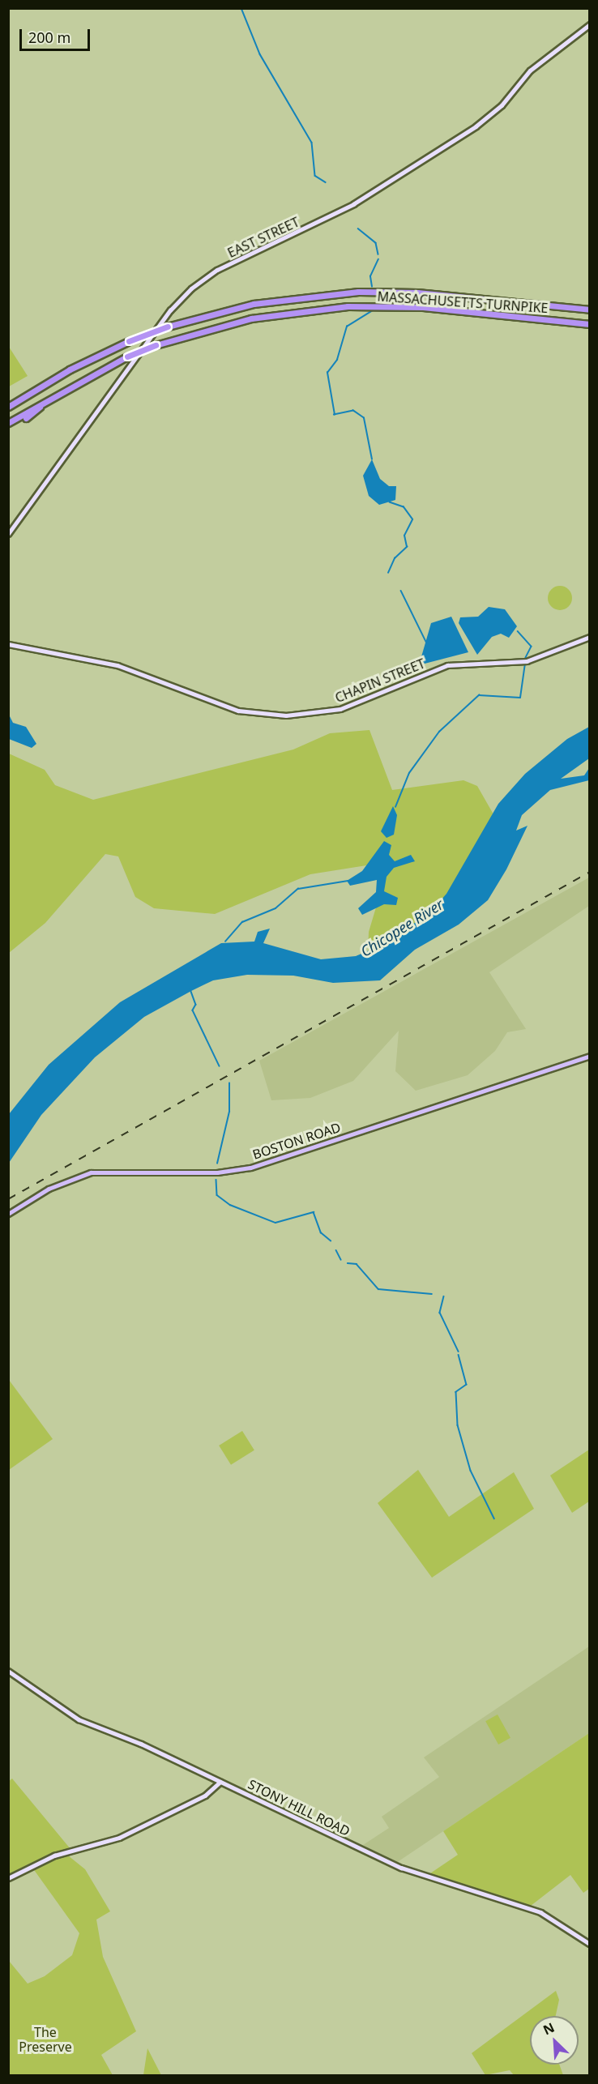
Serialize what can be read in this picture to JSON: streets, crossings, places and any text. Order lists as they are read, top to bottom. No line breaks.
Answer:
{"streets":{"highway":["MASSACHUSETTS TURNPIKE"],"main road":["EAST STREET","CHAPIN STREET","BOSTON ROAD","STONY HILL ROAD"]},"water":["Chicopee River"],"parks":["The Preserve"],"scale_bar":"200 m","north":"top left"}
